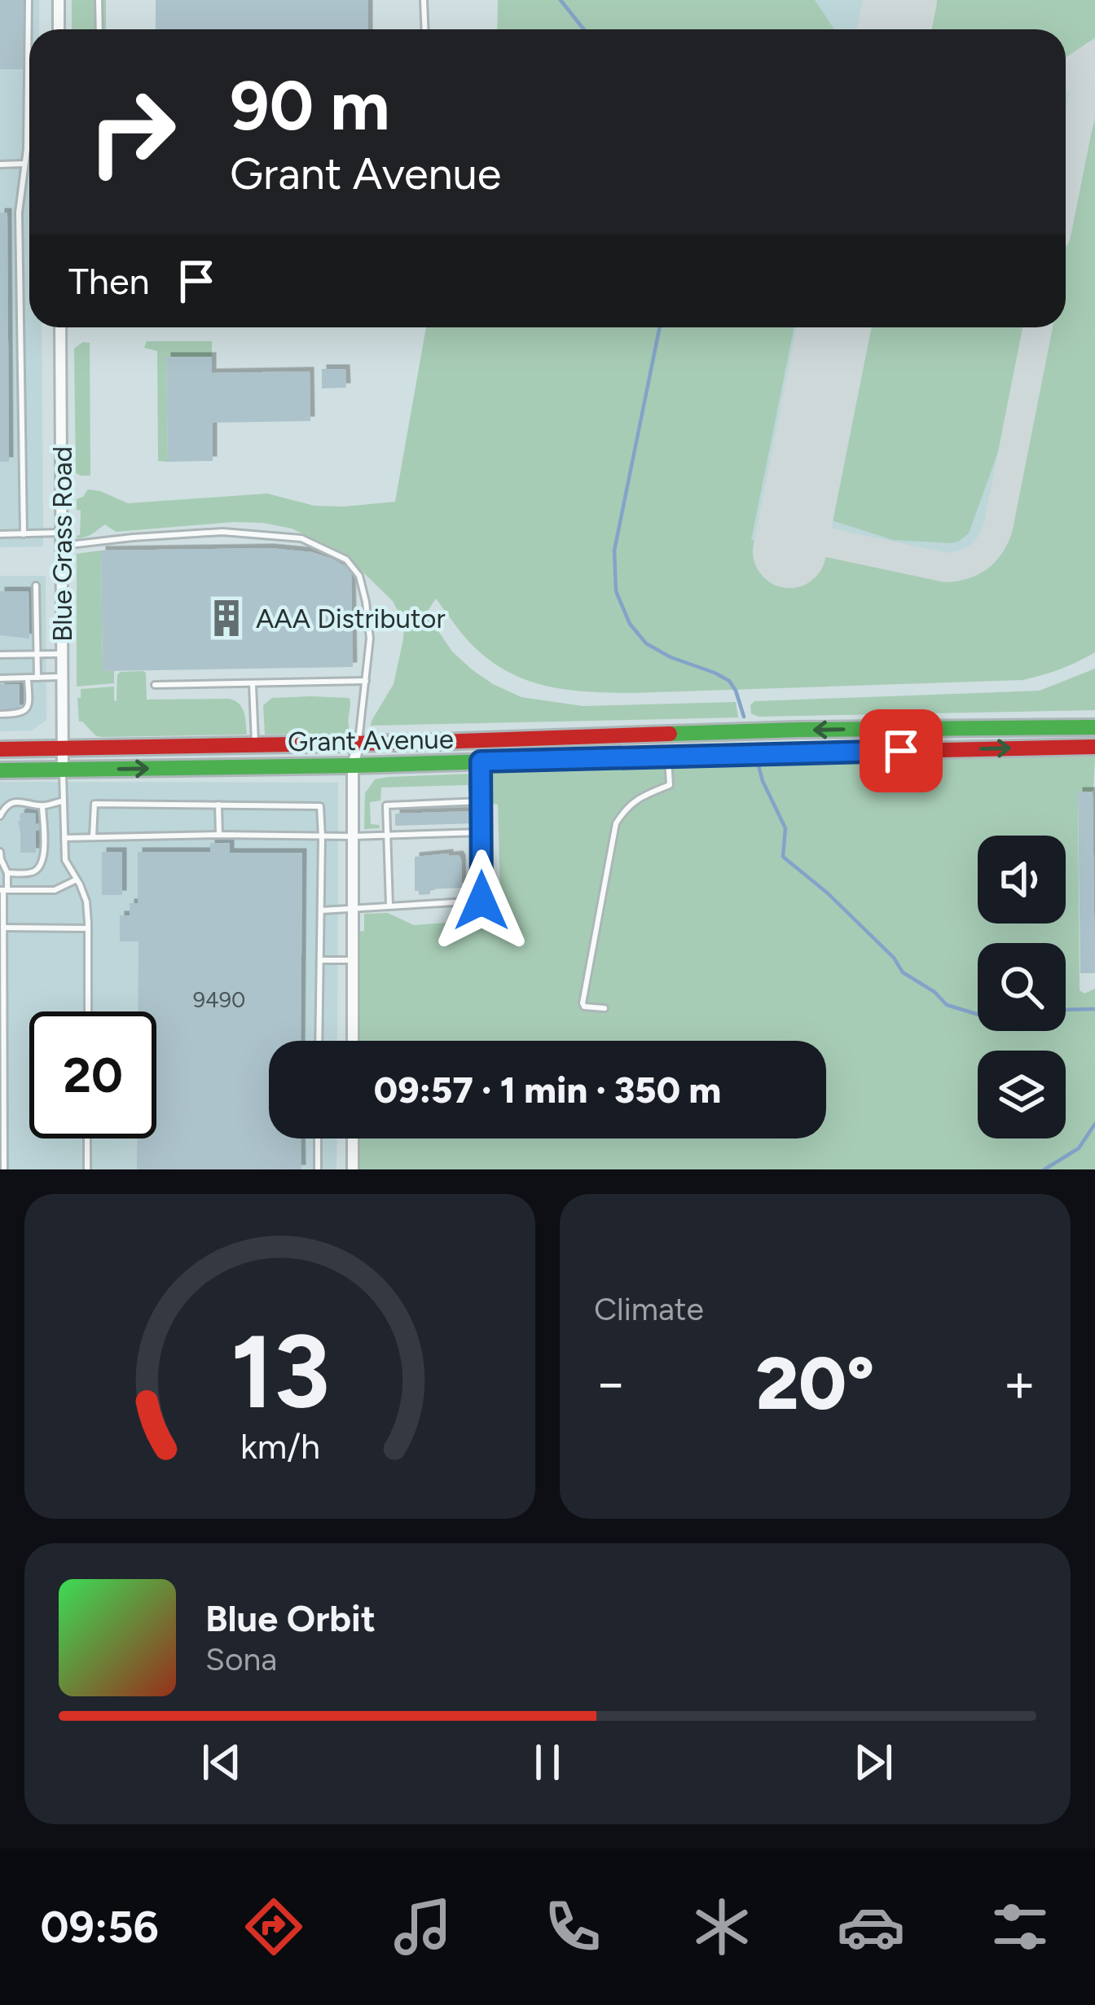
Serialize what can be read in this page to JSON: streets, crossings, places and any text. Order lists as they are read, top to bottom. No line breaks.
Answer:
{"streets":{"main road":["Grant Avenue"],"street":["Blue Grass Road"]},"crossings":[["Blue Grass Road","Grant Avenue"]],"places":{"building":["AAA Distributor"]},"house_numbers":["9490"],"page":{"turn":["90 m","Grant Avenue"],"then":"Then","limit":"20","trip":"09:57 · 1 min · 350 m","tile":"Climate","heat":["−","20°","+"],"song":["Blue Orbit","Sona"],"tabs":"09:56","gauge":["13","km/h"]}}
